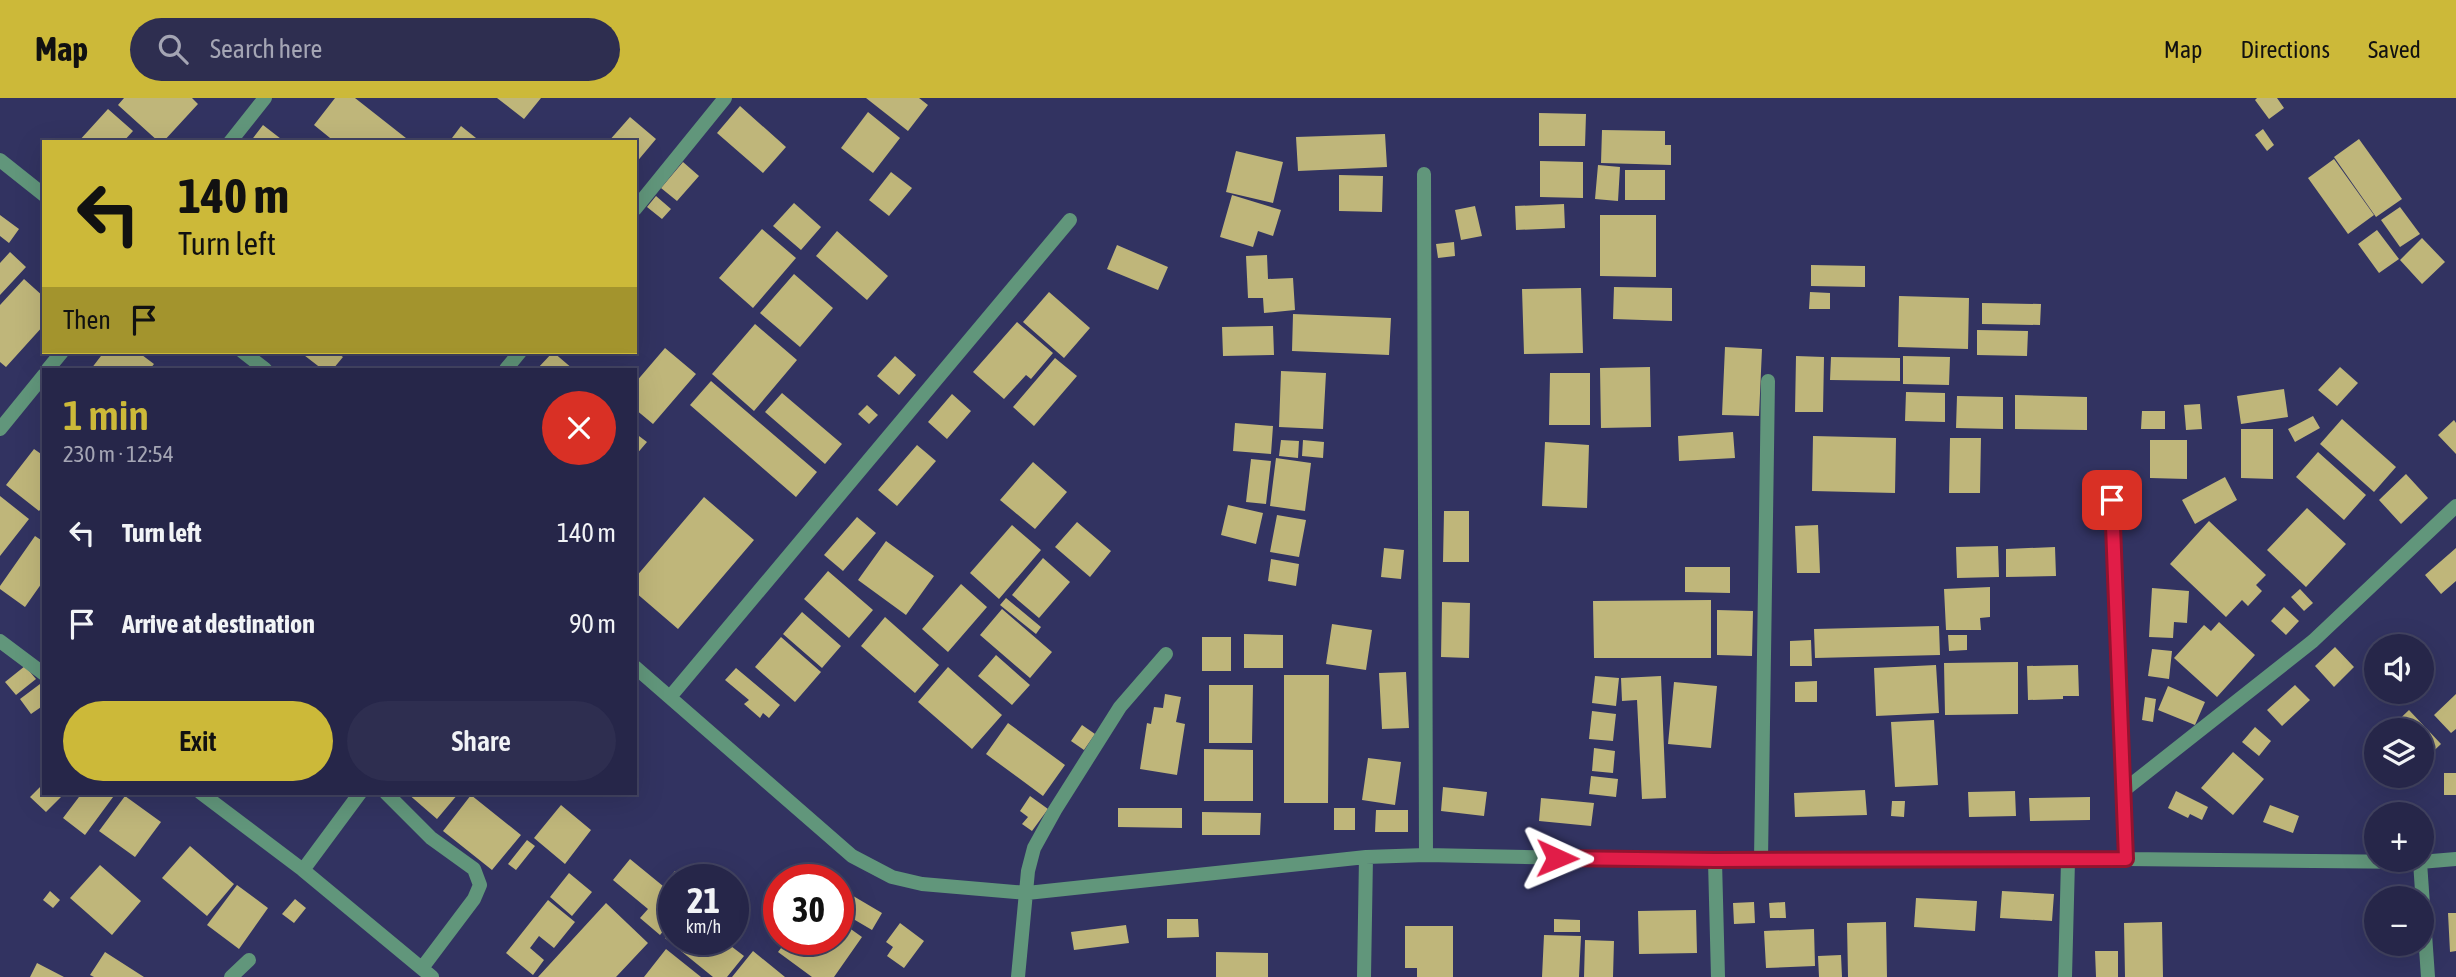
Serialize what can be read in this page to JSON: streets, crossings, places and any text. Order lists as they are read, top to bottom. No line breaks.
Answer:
{"page":{"header":"Map","search":"Search here","nav":["Map","Directions","Saved"],"turn":["140 m","Turn left"],"then":"Then","heading":["1 min","230 m · 12:54"],"list":[{"name":"Turn left","value":"140 m"},{"name":"Arrive at destination","value":"90 m"}],"map_buttons":["+","−"],"buttons":["Exit","Share"],"speed":"21 km/h","limit":"30"}}
